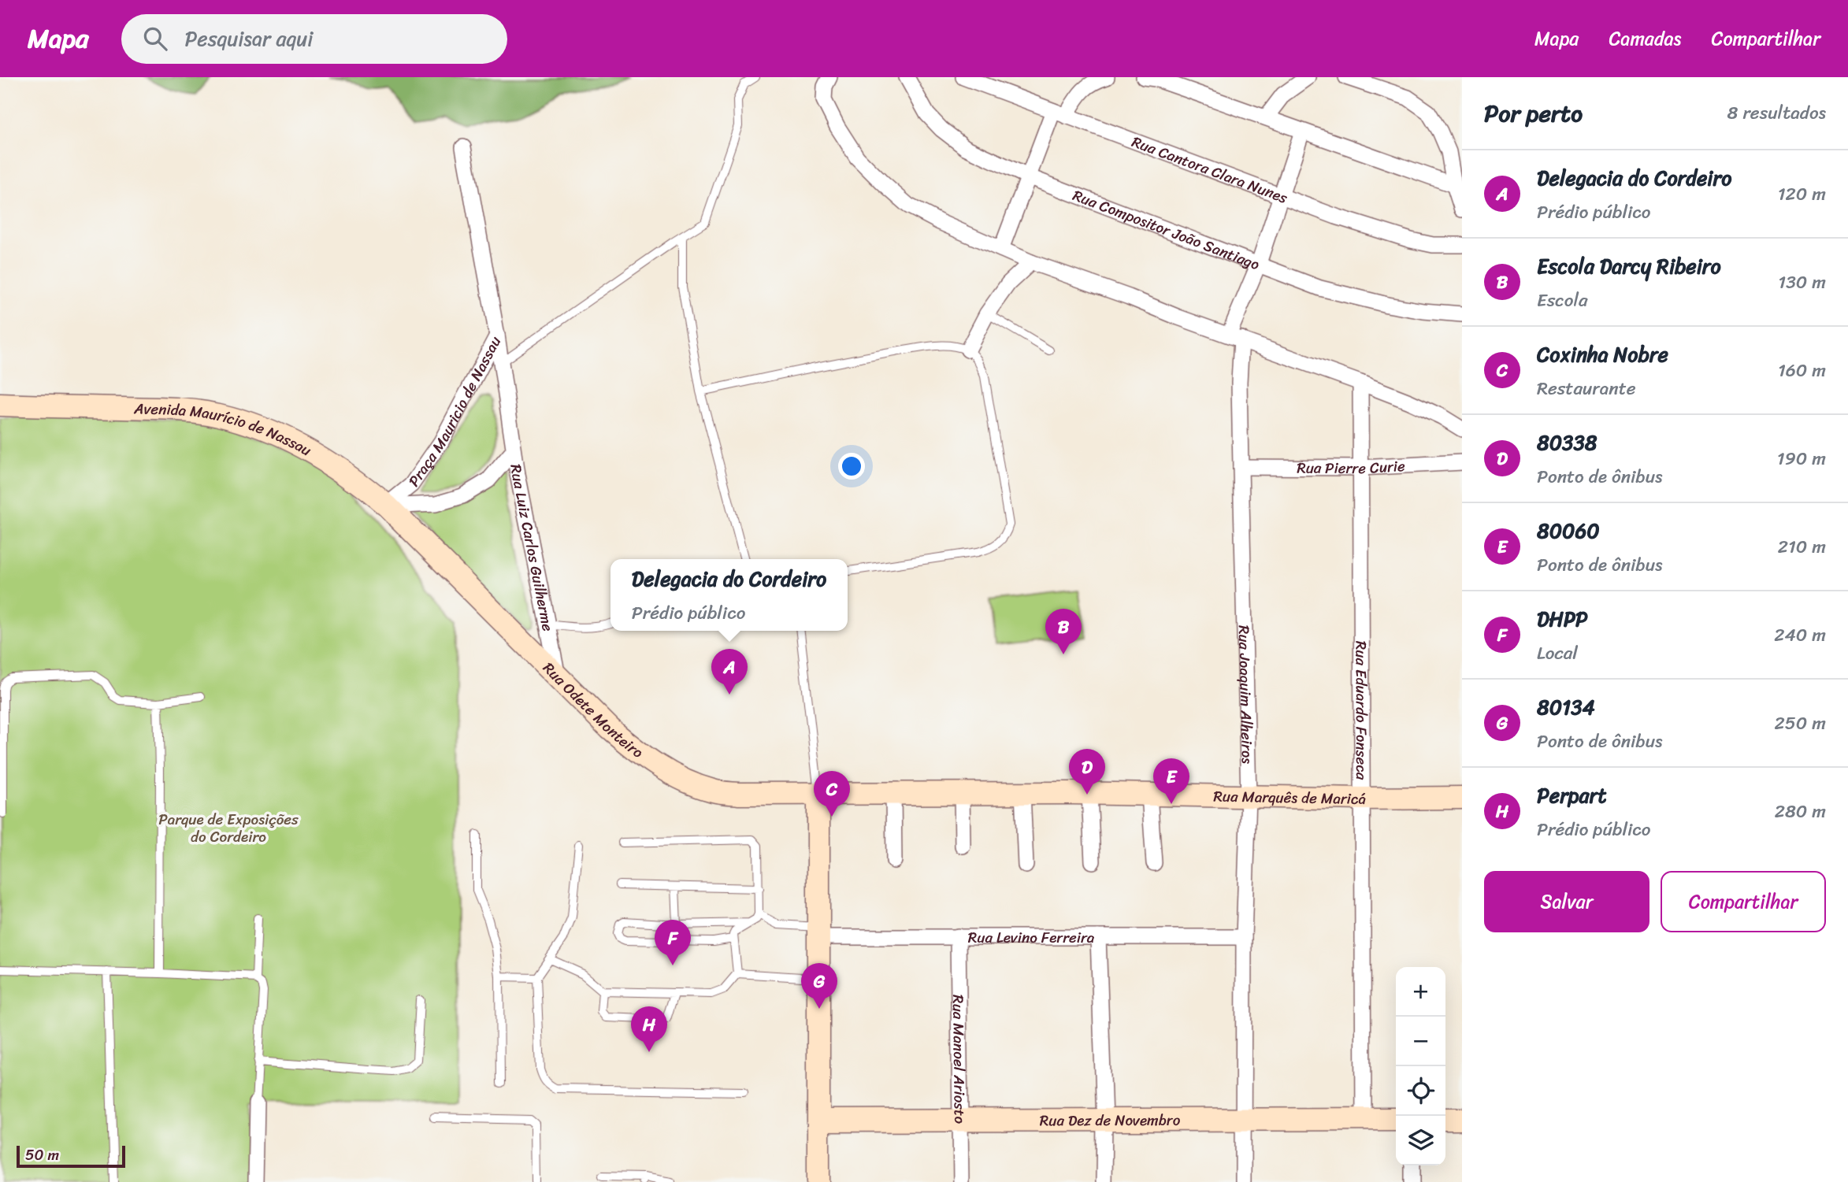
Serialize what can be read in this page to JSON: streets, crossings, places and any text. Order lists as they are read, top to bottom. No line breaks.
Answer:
{"streets":{"main road":["Avenida Maurício de Nassau","Rua Odete Monteiro","Rua Marquês de Maricá","Rua Dez de Novembro"],"street":["Rua Cantora Clara Nunes","Rua Compositor João Santiago","Praça Mauricio de Nassau","Rua Pierre Curie","Rua Luiz Carlos Guilherme","Rua Joaquim Alheiros","Rua Eduardo Fonseca","Rua Levino Ferreira","Rua Manoel Ariosto"]},"crossings":[["Rua Cantora Clara Nunes","Rua Joaquim Alheiros"],["Rua Compositor João Santiago","Rua Joaquim Alheiros"],["Praça Mauricio de Nassau","Avenida Maurício de Nassau"],["Praça Mauricio de Nassau","Rua Luiz Carlos Guilherme"],["Avenida Maurício de Nassau","Rua Odete Monteiro"],["Rua Pierre Curie","Rua Joaquim Alheiros"],["Rua Pierre Curie","Rua Eduardo Fonseca"],["Rua Luiz Carlos Guilherme","Rua Odete Monteiro"],["Rua Joaquim Alheiros","Rua Marquês de Maricá"],["Rua Joaquim Alheiros","Rua Levino Ferreira"],["Rua Joaquim Alheiros","Rua Dez de Novembro"],["Rua Odete Monteiro","Rua Marquês de Maricá"],["Rua Eduardo Fonseca","Rua Marquês de Maricá"],["Rua Eduardo Fonseca","Rua Dez de Novembro"],["Rua Levino Ferreira","Rua Manoel Ariosto"],["Rua Manoel Ariosto","Rua Dez de Novembro"]],"parks":["Parque de Exposições do Cordeiro"],"scale_bar":"50 m","page":{"header":"Mapa","search":"Pesquisar aqui","nav":["Mapa","Camadas","Compartilhar"],"heading":["Por perto","8 resultados"],"list":[{"mark":"A","name":"Delegacia do Cordeiro","note":"Prédio público","value":"120 m"},{"mark":"B","name":"Escola Darcy Ribeiro","note":"Escola","value":"130 m"},{"mark":"C","name":"Coxinha Nobre","note":"Restaurante","value":"160 m"},{"mark":"D","name":"80338","note":"Ponto de ônibus","value":"190 m"},{"mark":"E","name":"80060","note":"Ponto de ônibus","value":"210 m"},{"mark":"F","name":"DHPP","note":"Local","value":"240 m"},{"mark":"G","name":"80134","note":"Ponto de ônibus","value":"250 m"},{"mark":"H","name":"Perpart","note":"Prédio público","value":"280 m"}],"popup":["Delegacia do Cordeiro","Prédio público"],"pins":["B","A","D","E","C","F","G","H"],"buttons":["Salvar","Compartilhar"],"map_buttons":["+","−"],"scale":"50 m"}}
